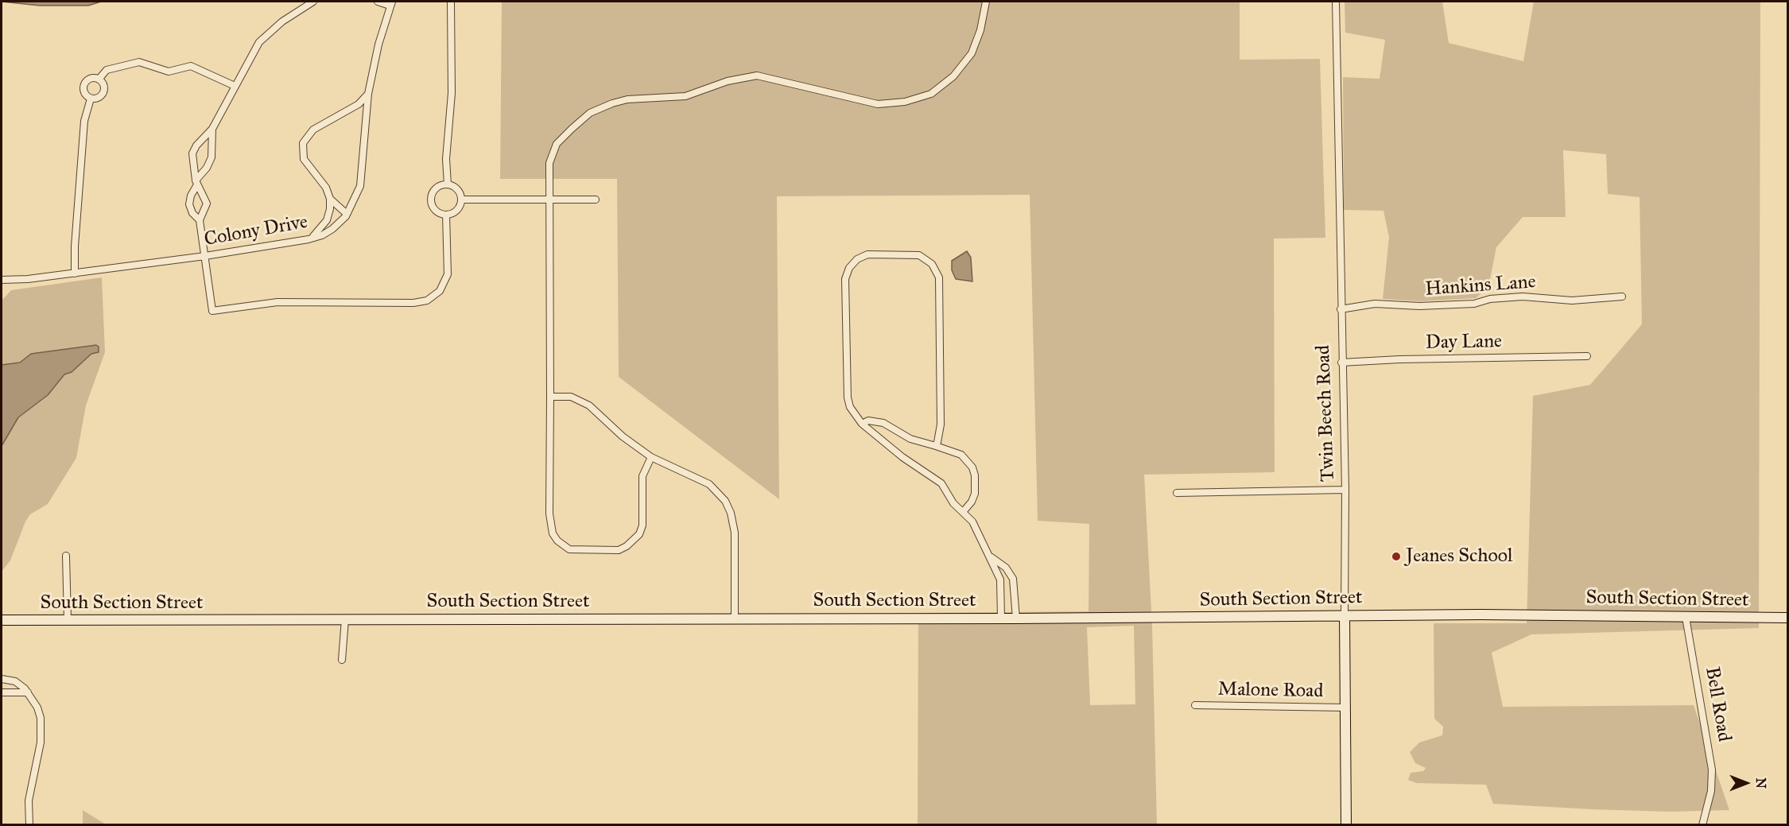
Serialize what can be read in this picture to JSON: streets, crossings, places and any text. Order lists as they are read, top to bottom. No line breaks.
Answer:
{"streets":{"street":["Colony Drive","Hankins Lane","Day Lane","Twin Beech Road","South Section Street","Malone Road","Bell Road"]},"crossings":[["Hankins Lane","Twin Beech Road"],["Day Lane","Twin Beech Road"],["Twin Beech Road","South Section Street"],["Twin Beech Road","Malone Road"],["South Section Street","Bell Road"]],"places":["Jeanes School"],"north":"right"}
